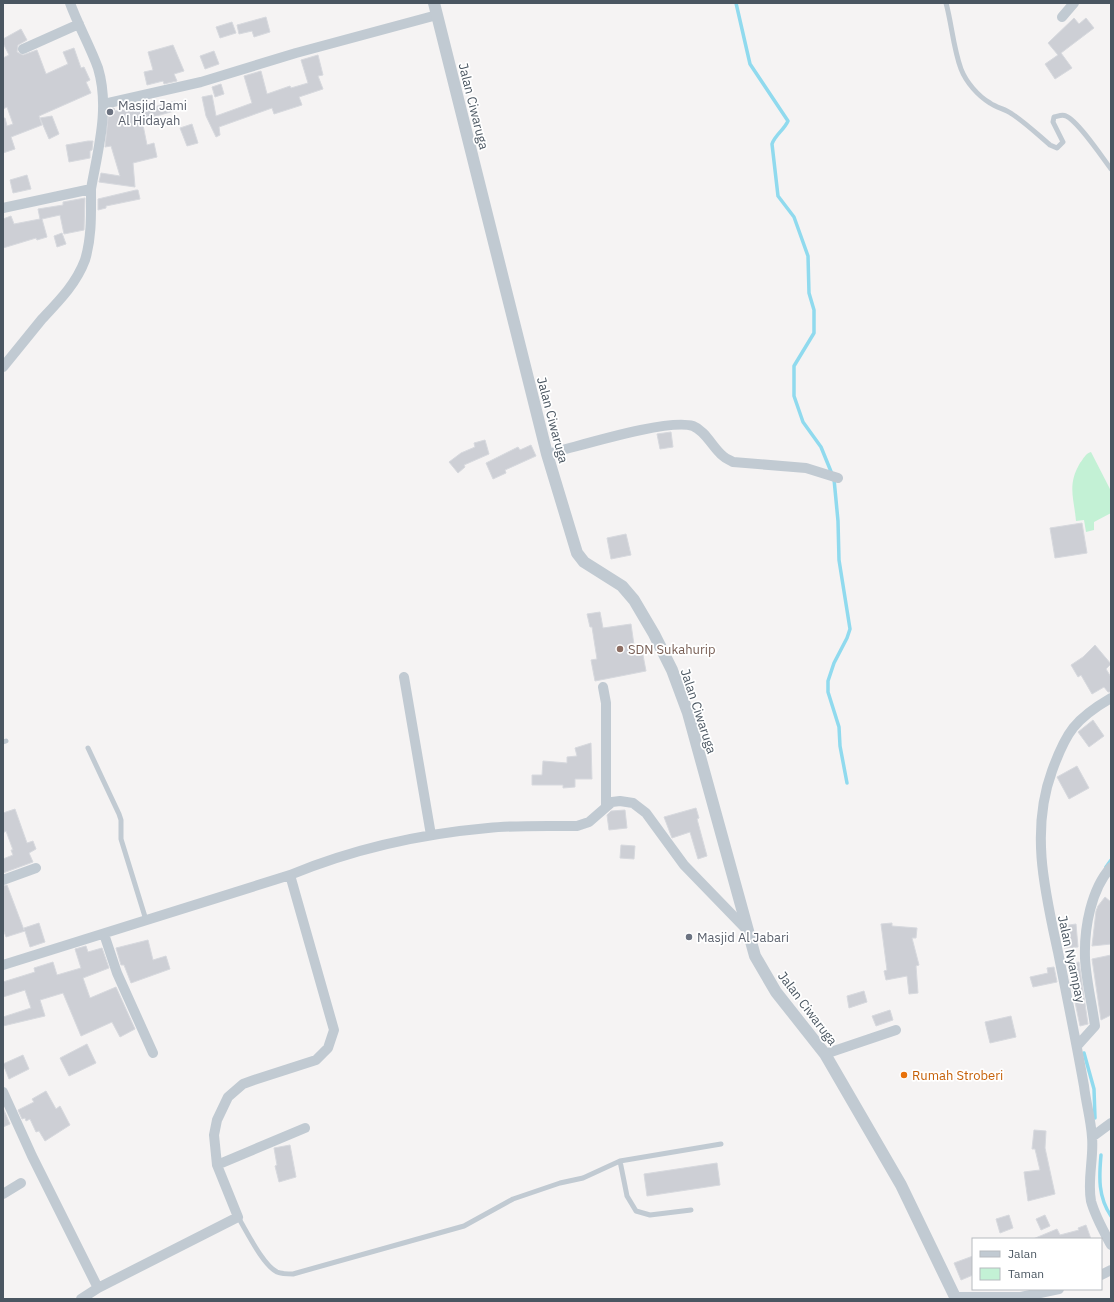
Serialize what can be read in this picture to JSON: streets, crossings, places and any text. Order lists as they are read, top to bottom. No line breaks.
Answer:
{"streets":{"street":["Jalan Ciwaruga","Jalan Nyampay"]},"places":["Masjid Jami Al Hidayah","SDN Sukahurip","Masjid Al Jabari","Rumah Stroberi"],"legend":["Jalan","Taman"]}
